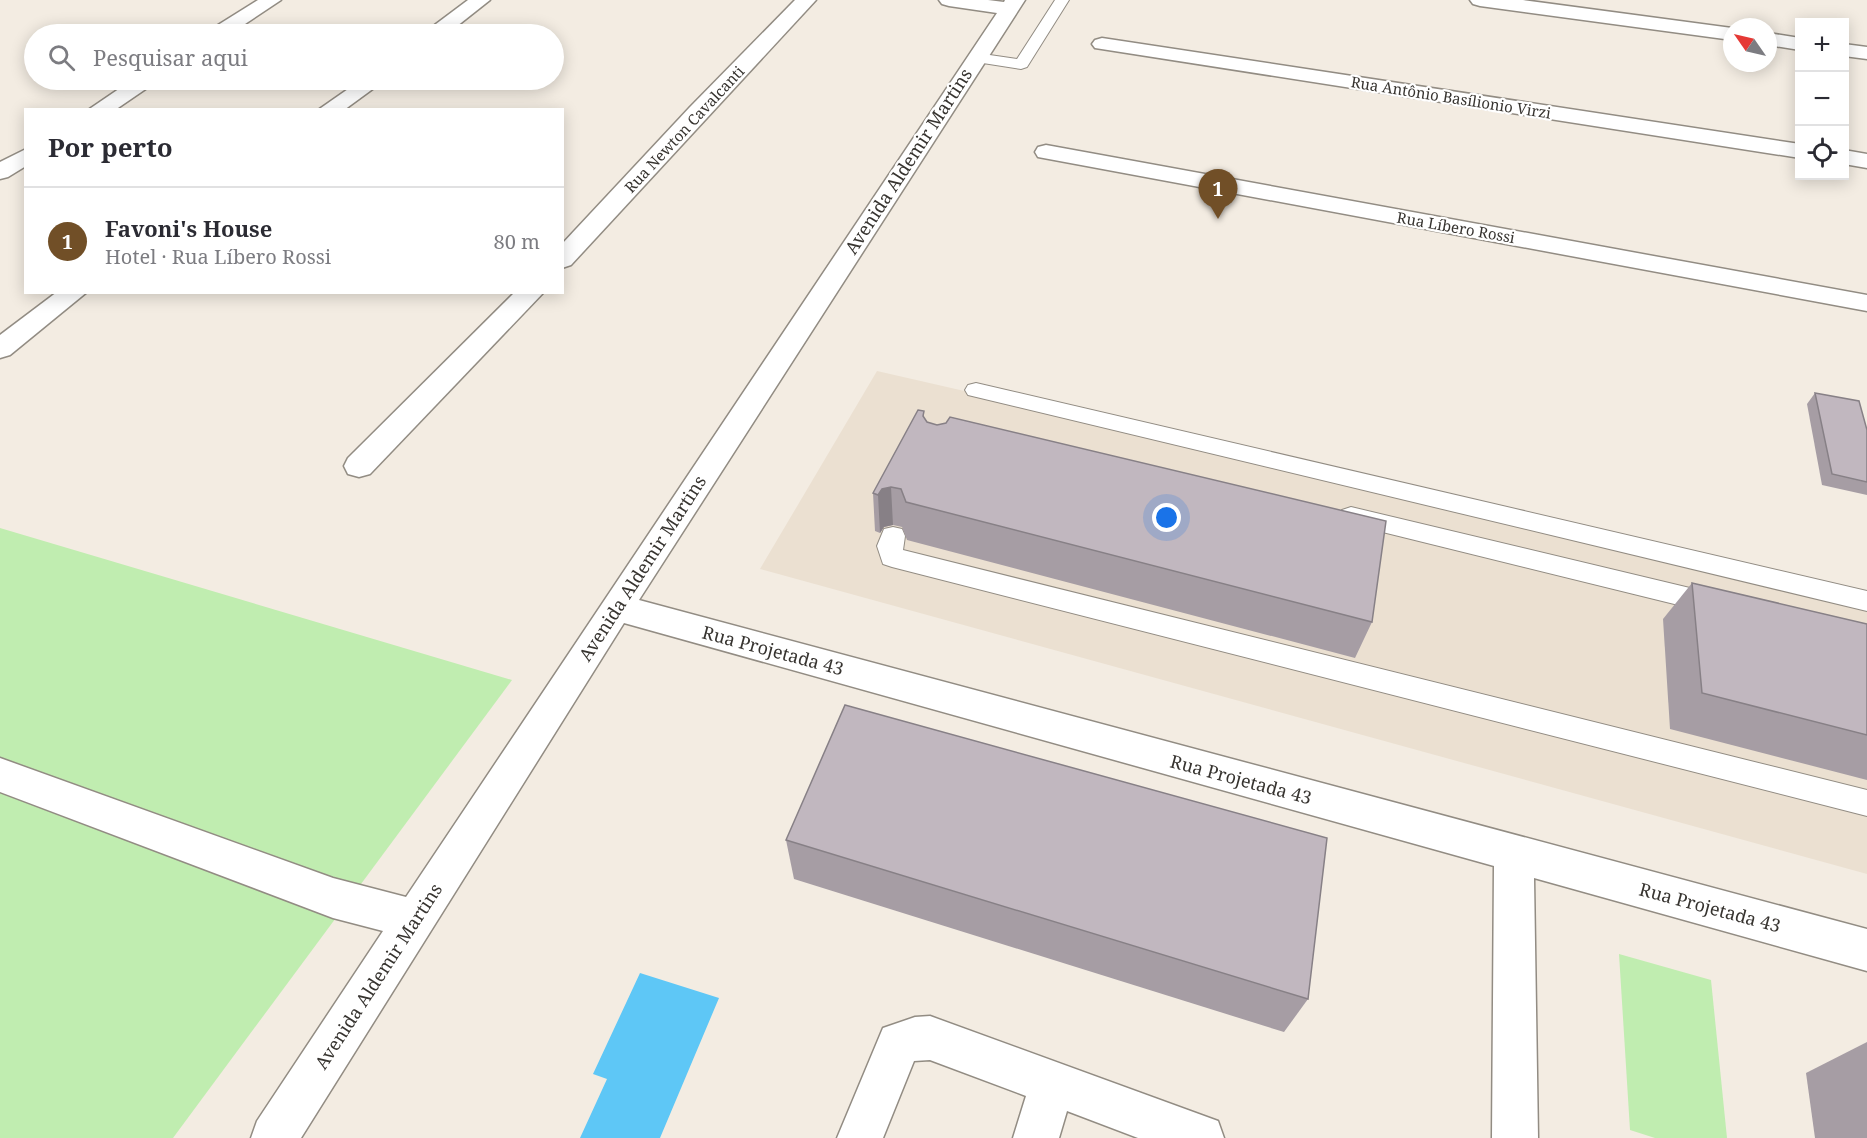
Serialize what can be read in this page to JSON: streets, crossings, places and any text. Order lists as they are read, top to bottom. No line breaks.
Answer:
{"streets":{"street":["Rua Antônio Basílionio Virzi","Rua Newton Cavalcanti","Avenida Aldemir Martins","Rua Líbero Rossi","Rua Projetada 43"]},"crossings":[["Avenida Aldemir Martins","Rua Projetada 43"]],"north":"top left","page":{"map_buttons":["+","−"],"search":"Pesquisar aqui","heading":"Por perto","pins":"1","list":[{"mark":"1","name":"Favoni's House","note":"Hotel · Rua Líbero Rossi","value":"80 m"}]}}
